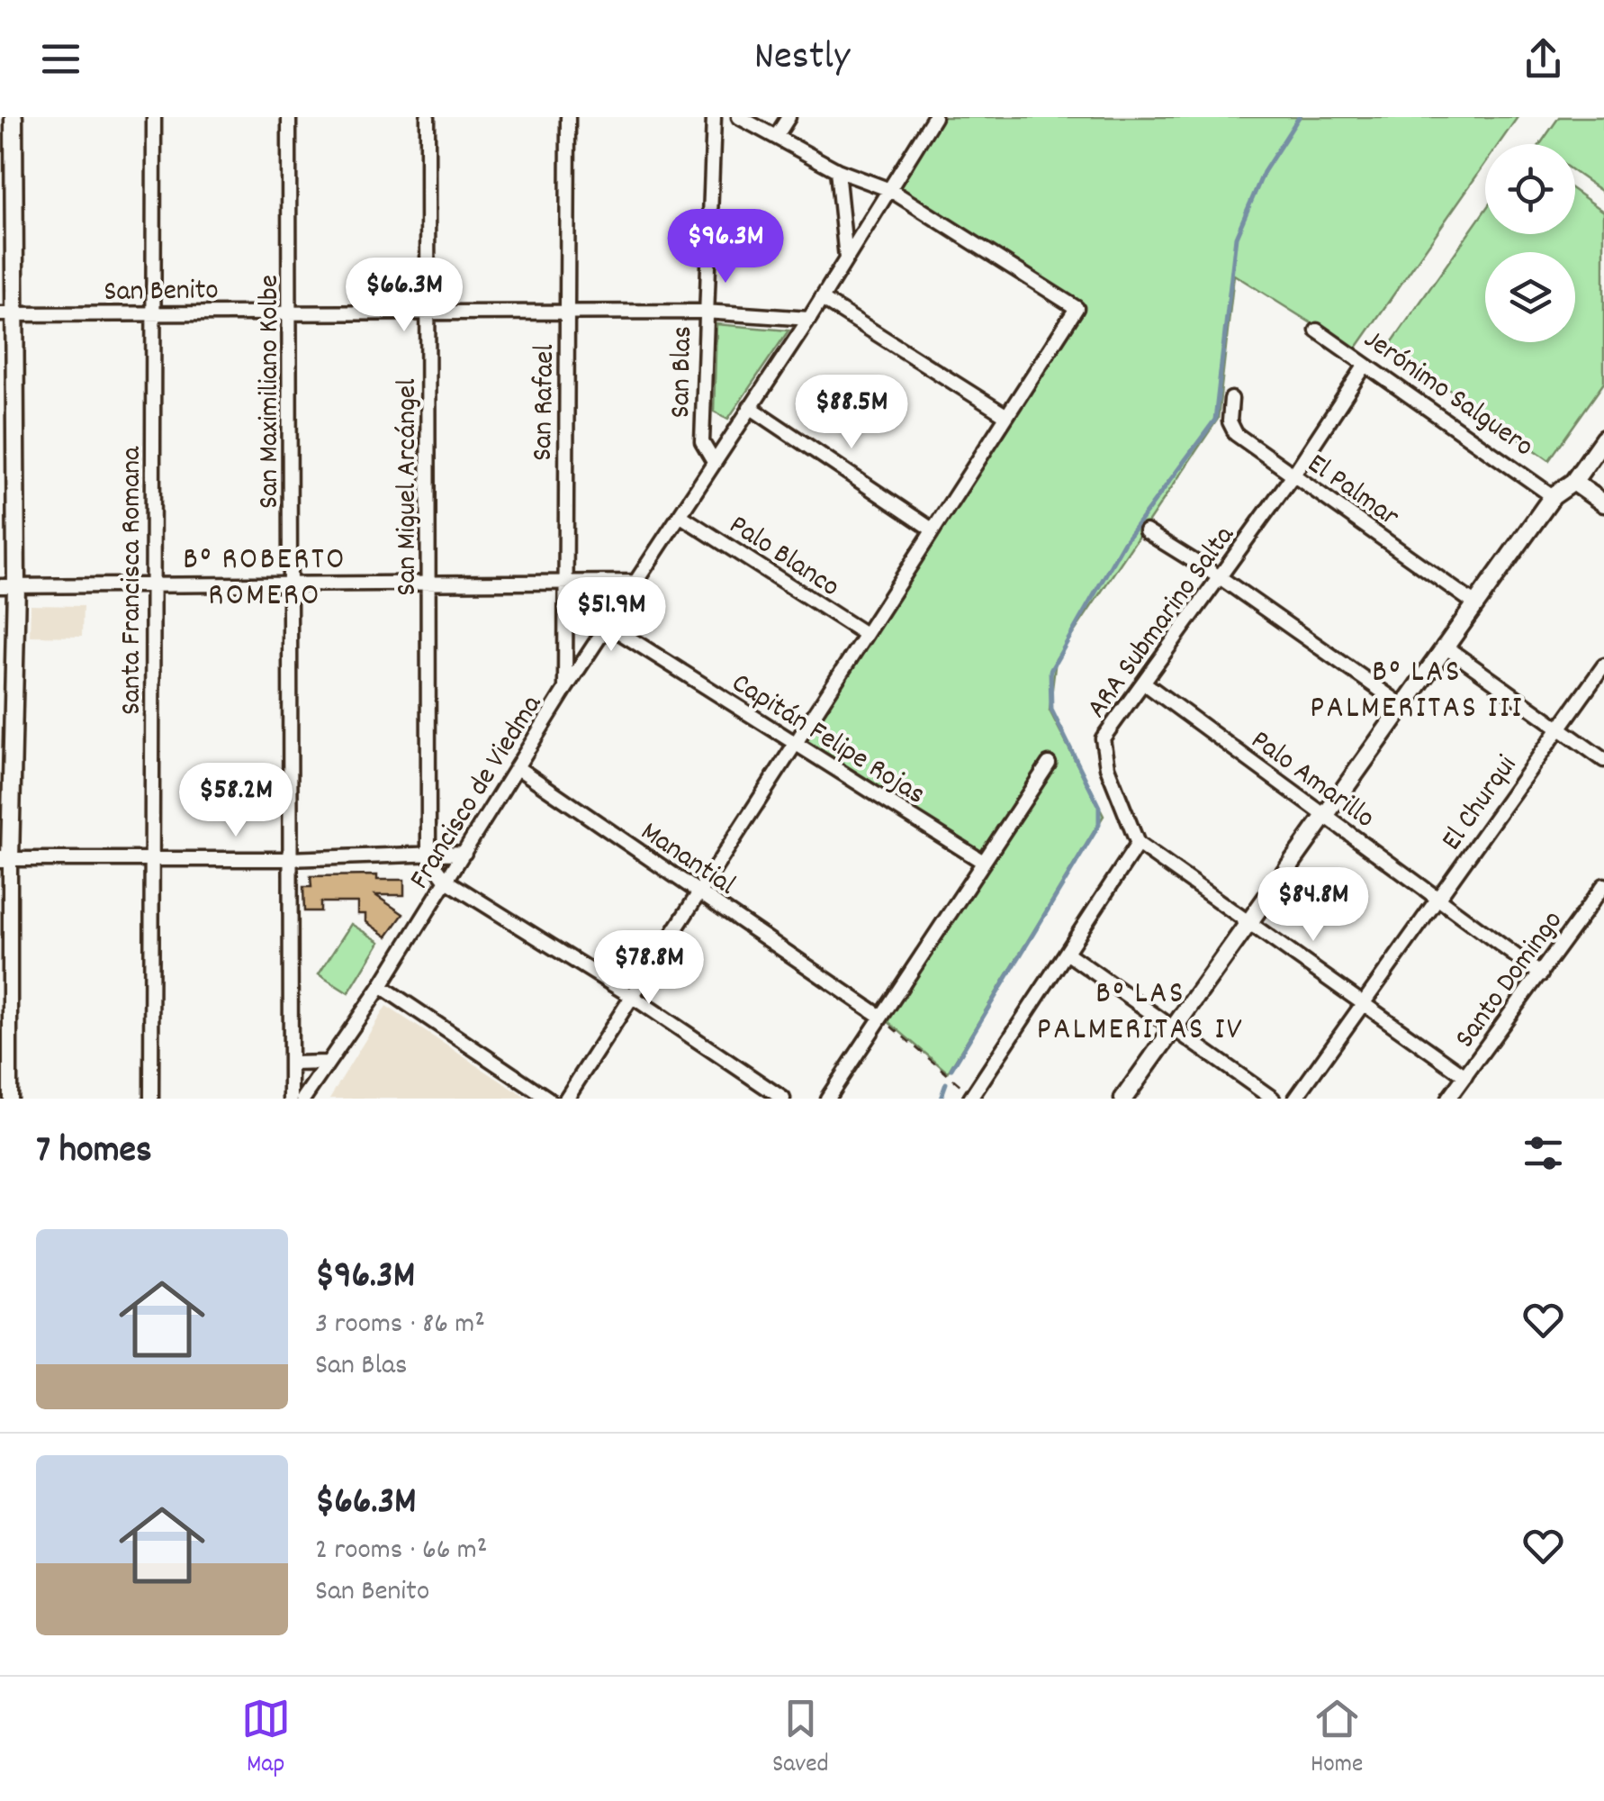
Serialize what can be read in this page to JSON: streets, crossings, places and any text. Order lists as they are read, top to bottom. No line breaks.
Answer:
{"streets":{"street":["San Benito","San Blas","Jerónimo Salguero","San Maximiliano Kolbe","San Rafael","San Miguel Arcángel","El Palmar","Palo Blanco","Santa Francisca Romana","ARA Submarino Salta","Capitán Felipe Rojas","Palo Amarillo","Francisco de Viedma","El Churqui","Manantial","Santo Domingo"]},"crossings":[["San Benito","San Blas"],["San Benito","San Maximiliano Kolbe"],["San Benito","San Rafael"],["San Benito","San Miguel Arcángel"],["San Benito","Santa Francisca Romana"],["San Benito","Francisco de Viedma"],["San Blas","Francisco de Viedma"],["Jerónimo Salguero","ARA Submarino Salta"],["San Rafael","Francisco de Viedma"],["El Palmar","ARA Submarino Salta"],["Palo Blanco","Francisco de Viedma"],["ARA Submarino Salta","Palo Amarillo"],["Capitán Felipe Rojas","Francisco de Viedma"],["Palo Amarillo","El Churqui"],["Palo Amarillo","Santo Domingo"],["Francisco de Viedma","Manantial"]],"districts":["B° ROBERTO ROMERO","B° LAS PALMERITAS III","B° LAS PALMERITAS IV"],"page":{"header":"Nestly","price":["$96.3M","$66.3M","$88.5M","$51.9M","$58.2M","$84.8M","$78.8M"],"heading":"7 homes","list":[{"name":"$96.3M","note":"3 rooms · 86 m² · San Blas"},{"name":"$66.3M","note":"2 rooms · 66 m² · San Benito"}],"tabs":["Map","Saved","Home"]}}
